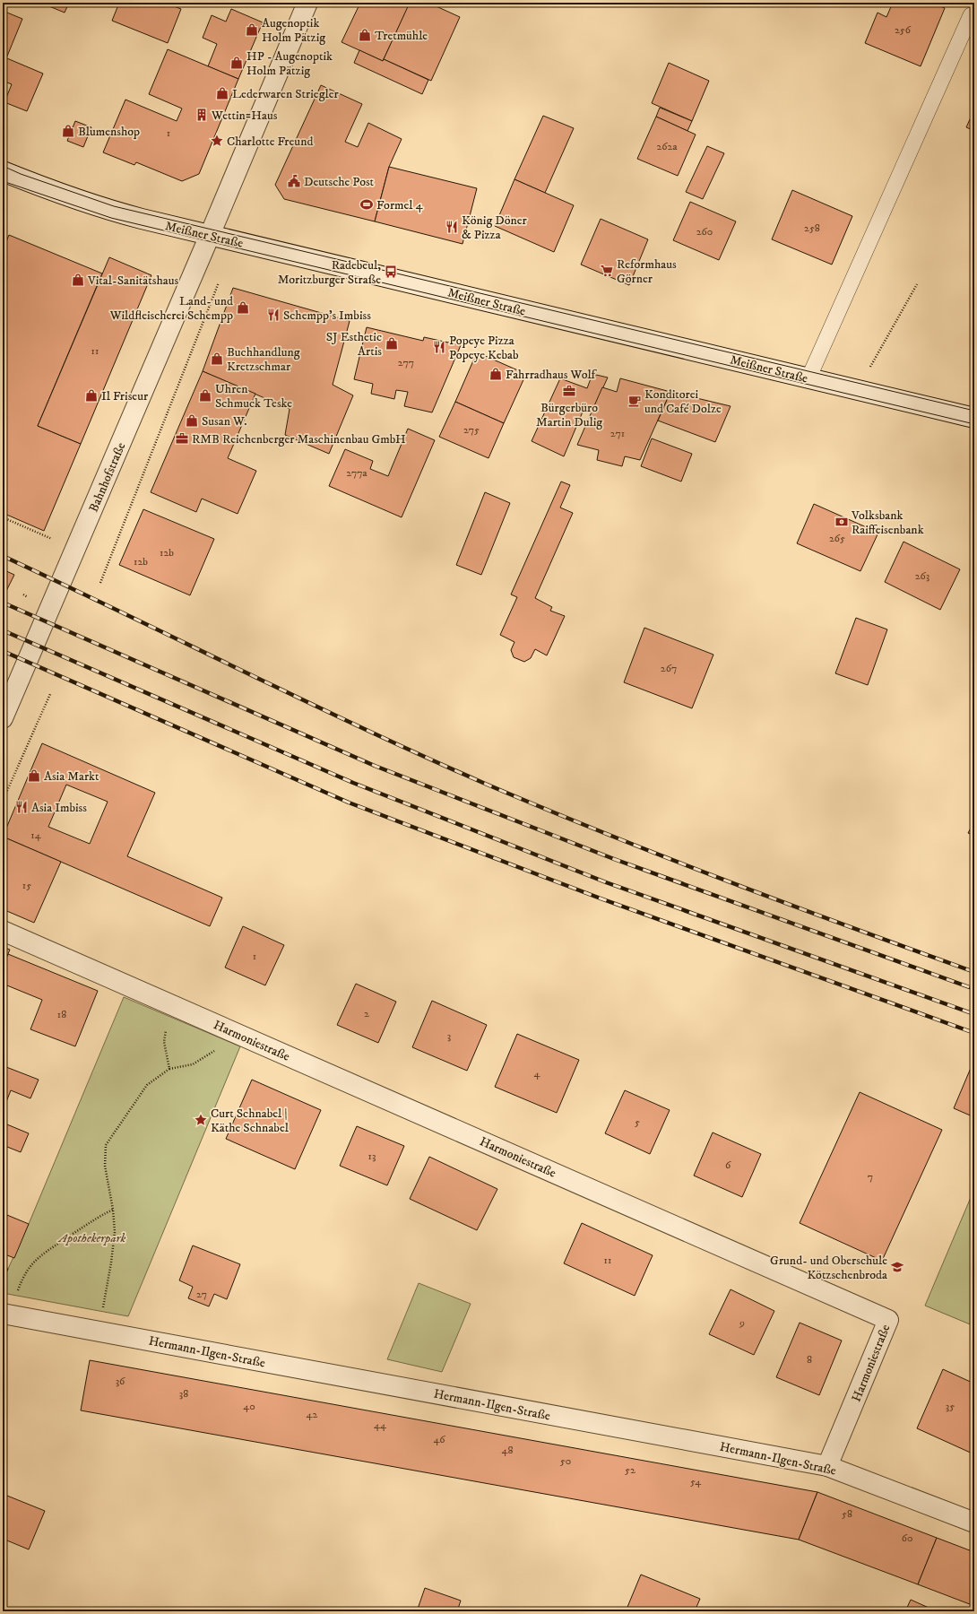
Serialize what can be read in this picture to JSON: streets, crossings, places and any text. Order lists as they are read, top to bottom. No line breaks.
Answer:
{"streets":{"street":["Meißner Straße","Bahnhofstraße","Harmoniestraße","Hermann-Ilgen-Straße"]},"crossings":[["Meißner Straße","Bahnhofstraße"],["Harmoniestraße","Hermann-Ilgen-Straße"]],"parks":["Apothekerpark"],"places":{"shop":["Augenoptik Holm Pätzig","Tretmühle","HP - Augenoptik Holm Pätzig","Lederwaren Striegler","Blumenshop","Vital-Sanitätshaus","Land- und Wildfleischerei Schempp","SJ Esthetic Artis","Buchhandlung Kretzschmar","Fahrradhaus Wolf","Il Friseur","Uhren Schmuck Teske","Susan W.","Asia Markt"],"building":["Wettin=Haus"],"place":["Charlotte Freund","Curt Schnabel | Käthe Schnabel"],"public building":["Deutsche Post"],"sports":["Formel 4"],"restaurant":["König Döner & Pizza","Schempp's Imbiss","Popeye Pizza Popeye Kebab","Asia Imbiss"],"supermarket":["Reformhaus Görner"],"bus stop":["Radebeul, Moritzburger Straße"],"office":["Bürgerbüro Martin Dulig","RMB Reichenberger Maschinenbau GmbH"],"cafe":["Konditorei und Café Dolze"],"bank":["Volksbank Raiffeisenbank"],"school or university":["Grund- und Oberschule Kötzschenbroda"]},"house_numbers":["256","1","262a","258","260","11","277","275","271","277a","265","12b","12b","263","267","14","15","1","2","18","3","4","5","13","6","7","11","27","9","8","36","38","40","35","42","44","46","48","50","52","54","58","60"]}
